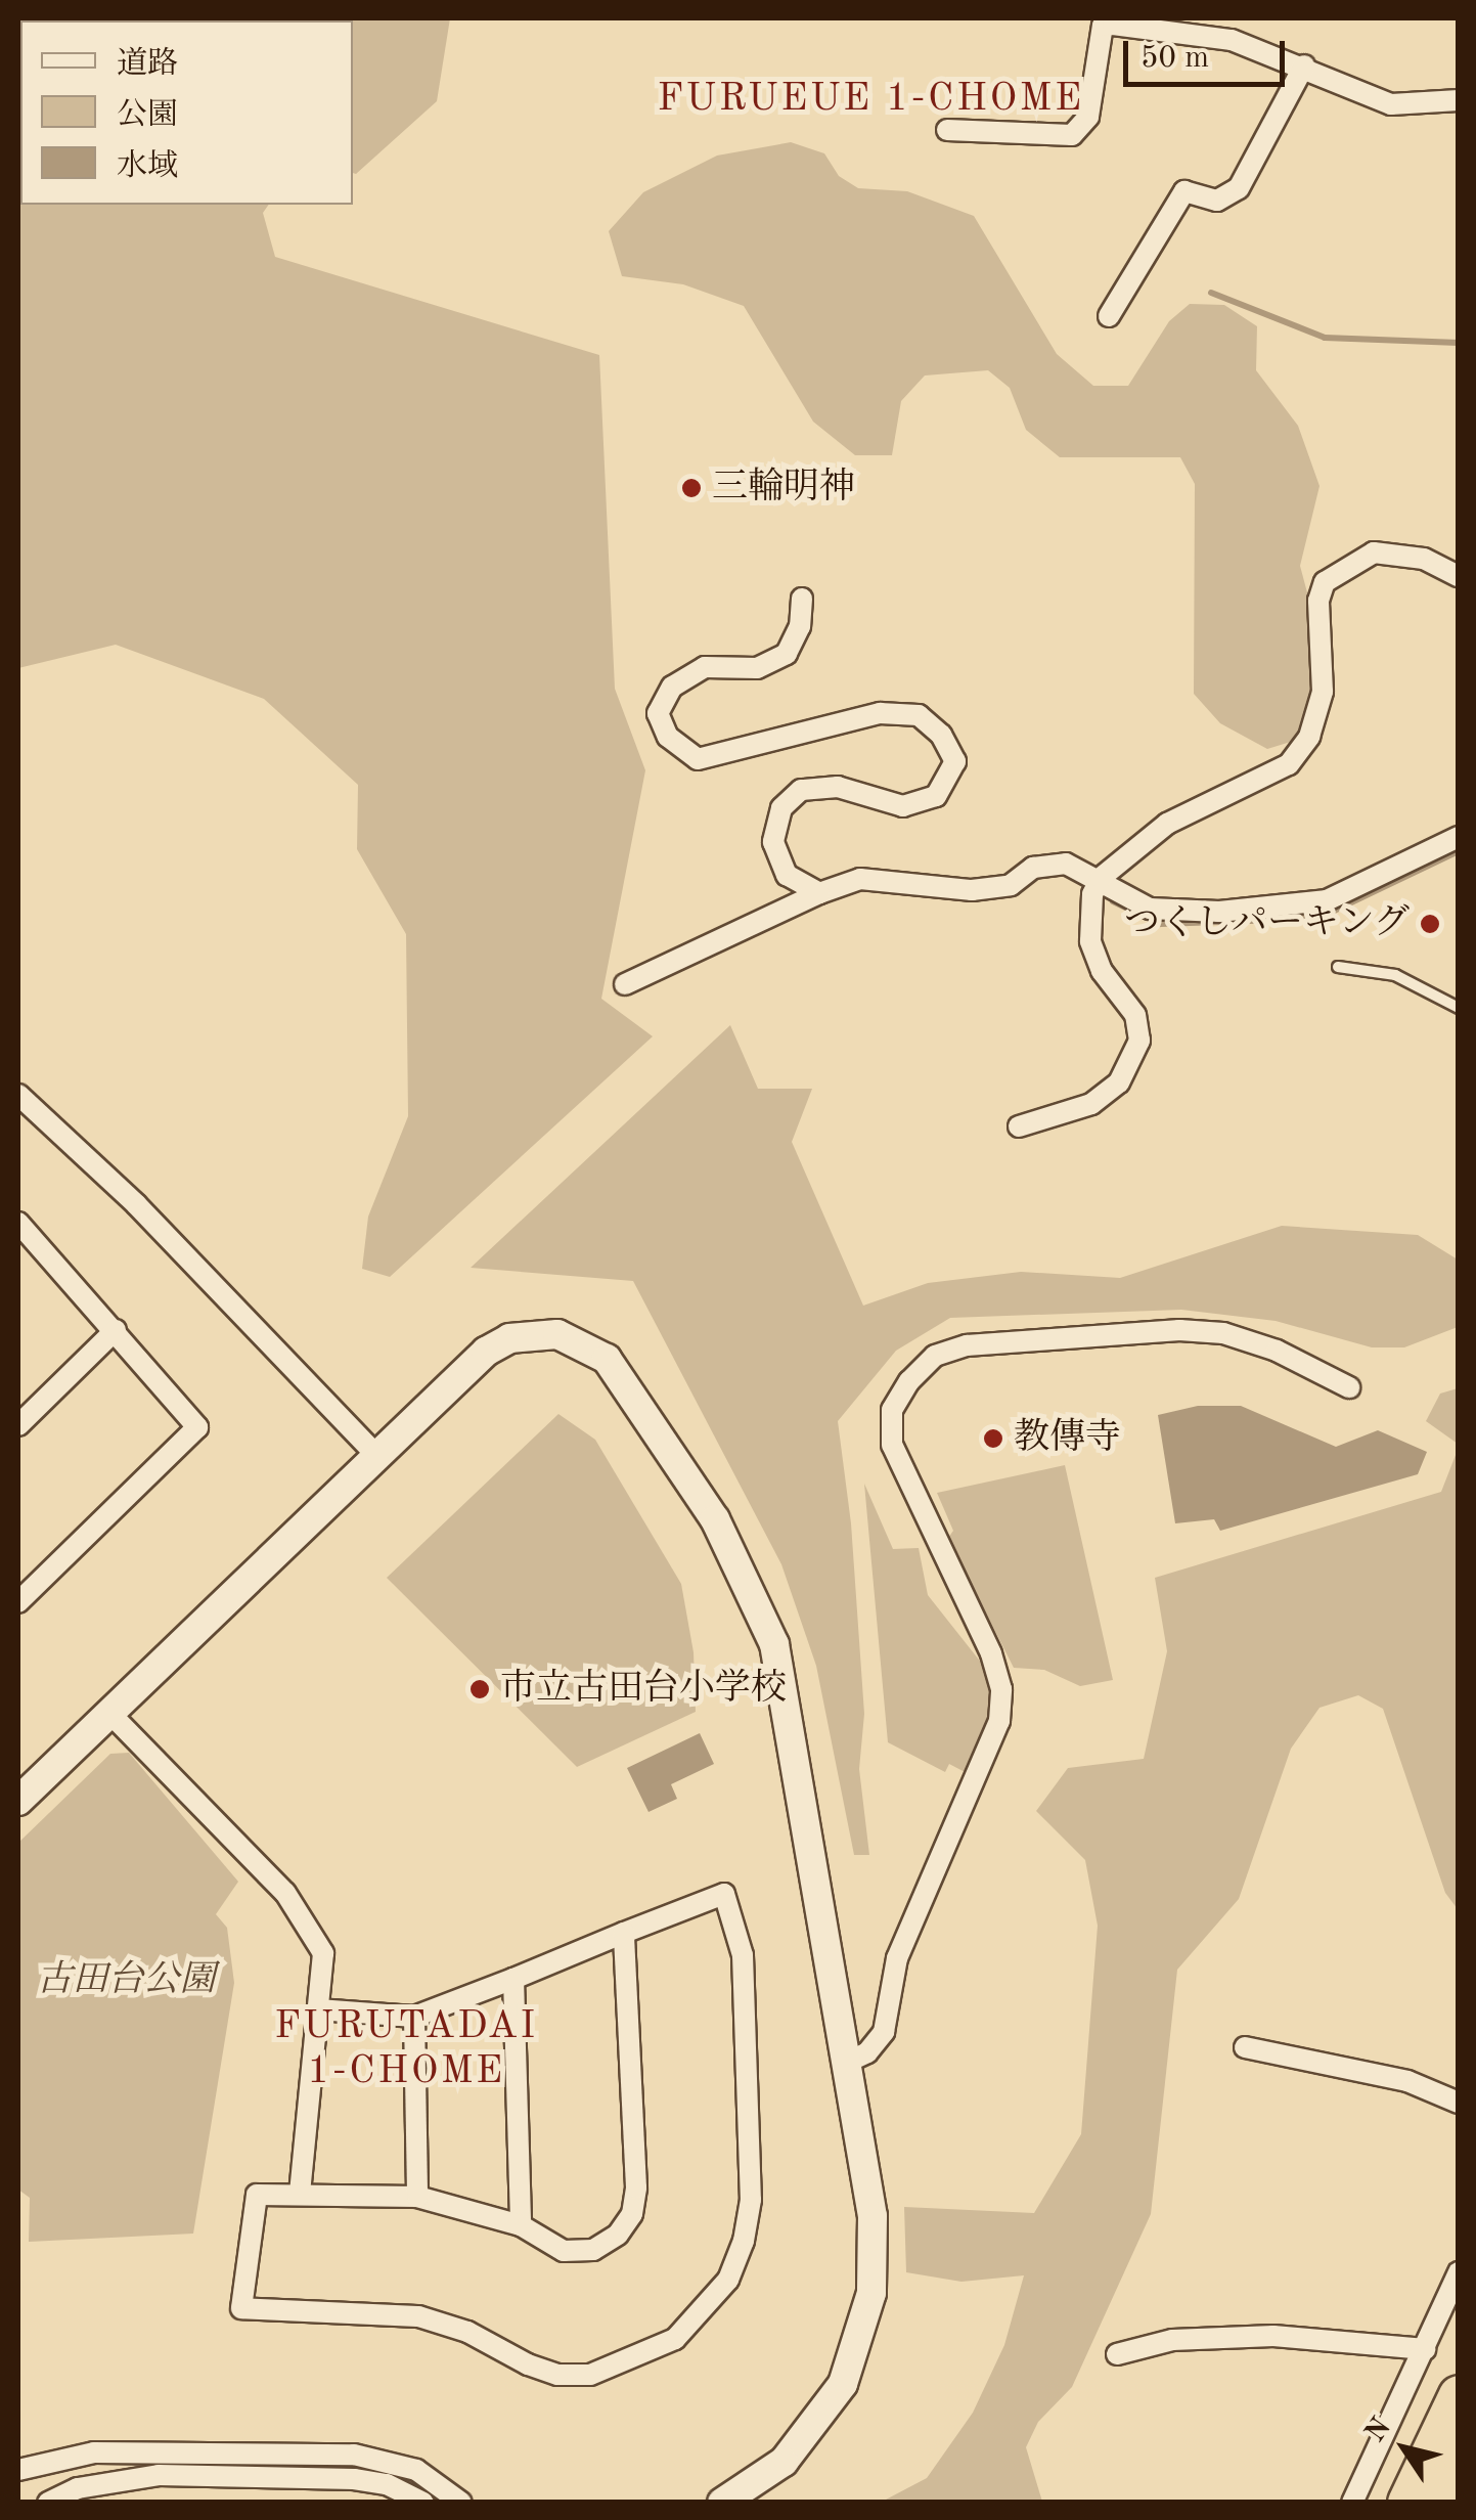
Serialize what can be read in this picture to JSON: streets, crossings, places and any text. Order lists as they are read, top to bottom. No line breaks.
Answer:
{"districts":["FURUEUE 1-CHOME","FURUTADAI 1-CHOME"],"parks":["古田台公園"],"places":["三輪明神","つくしパーキング","教傳寺","市立古田台小学校"],"legend":["道路","公園","水域"],"scale_bar":"50 m","north":"top left"}
